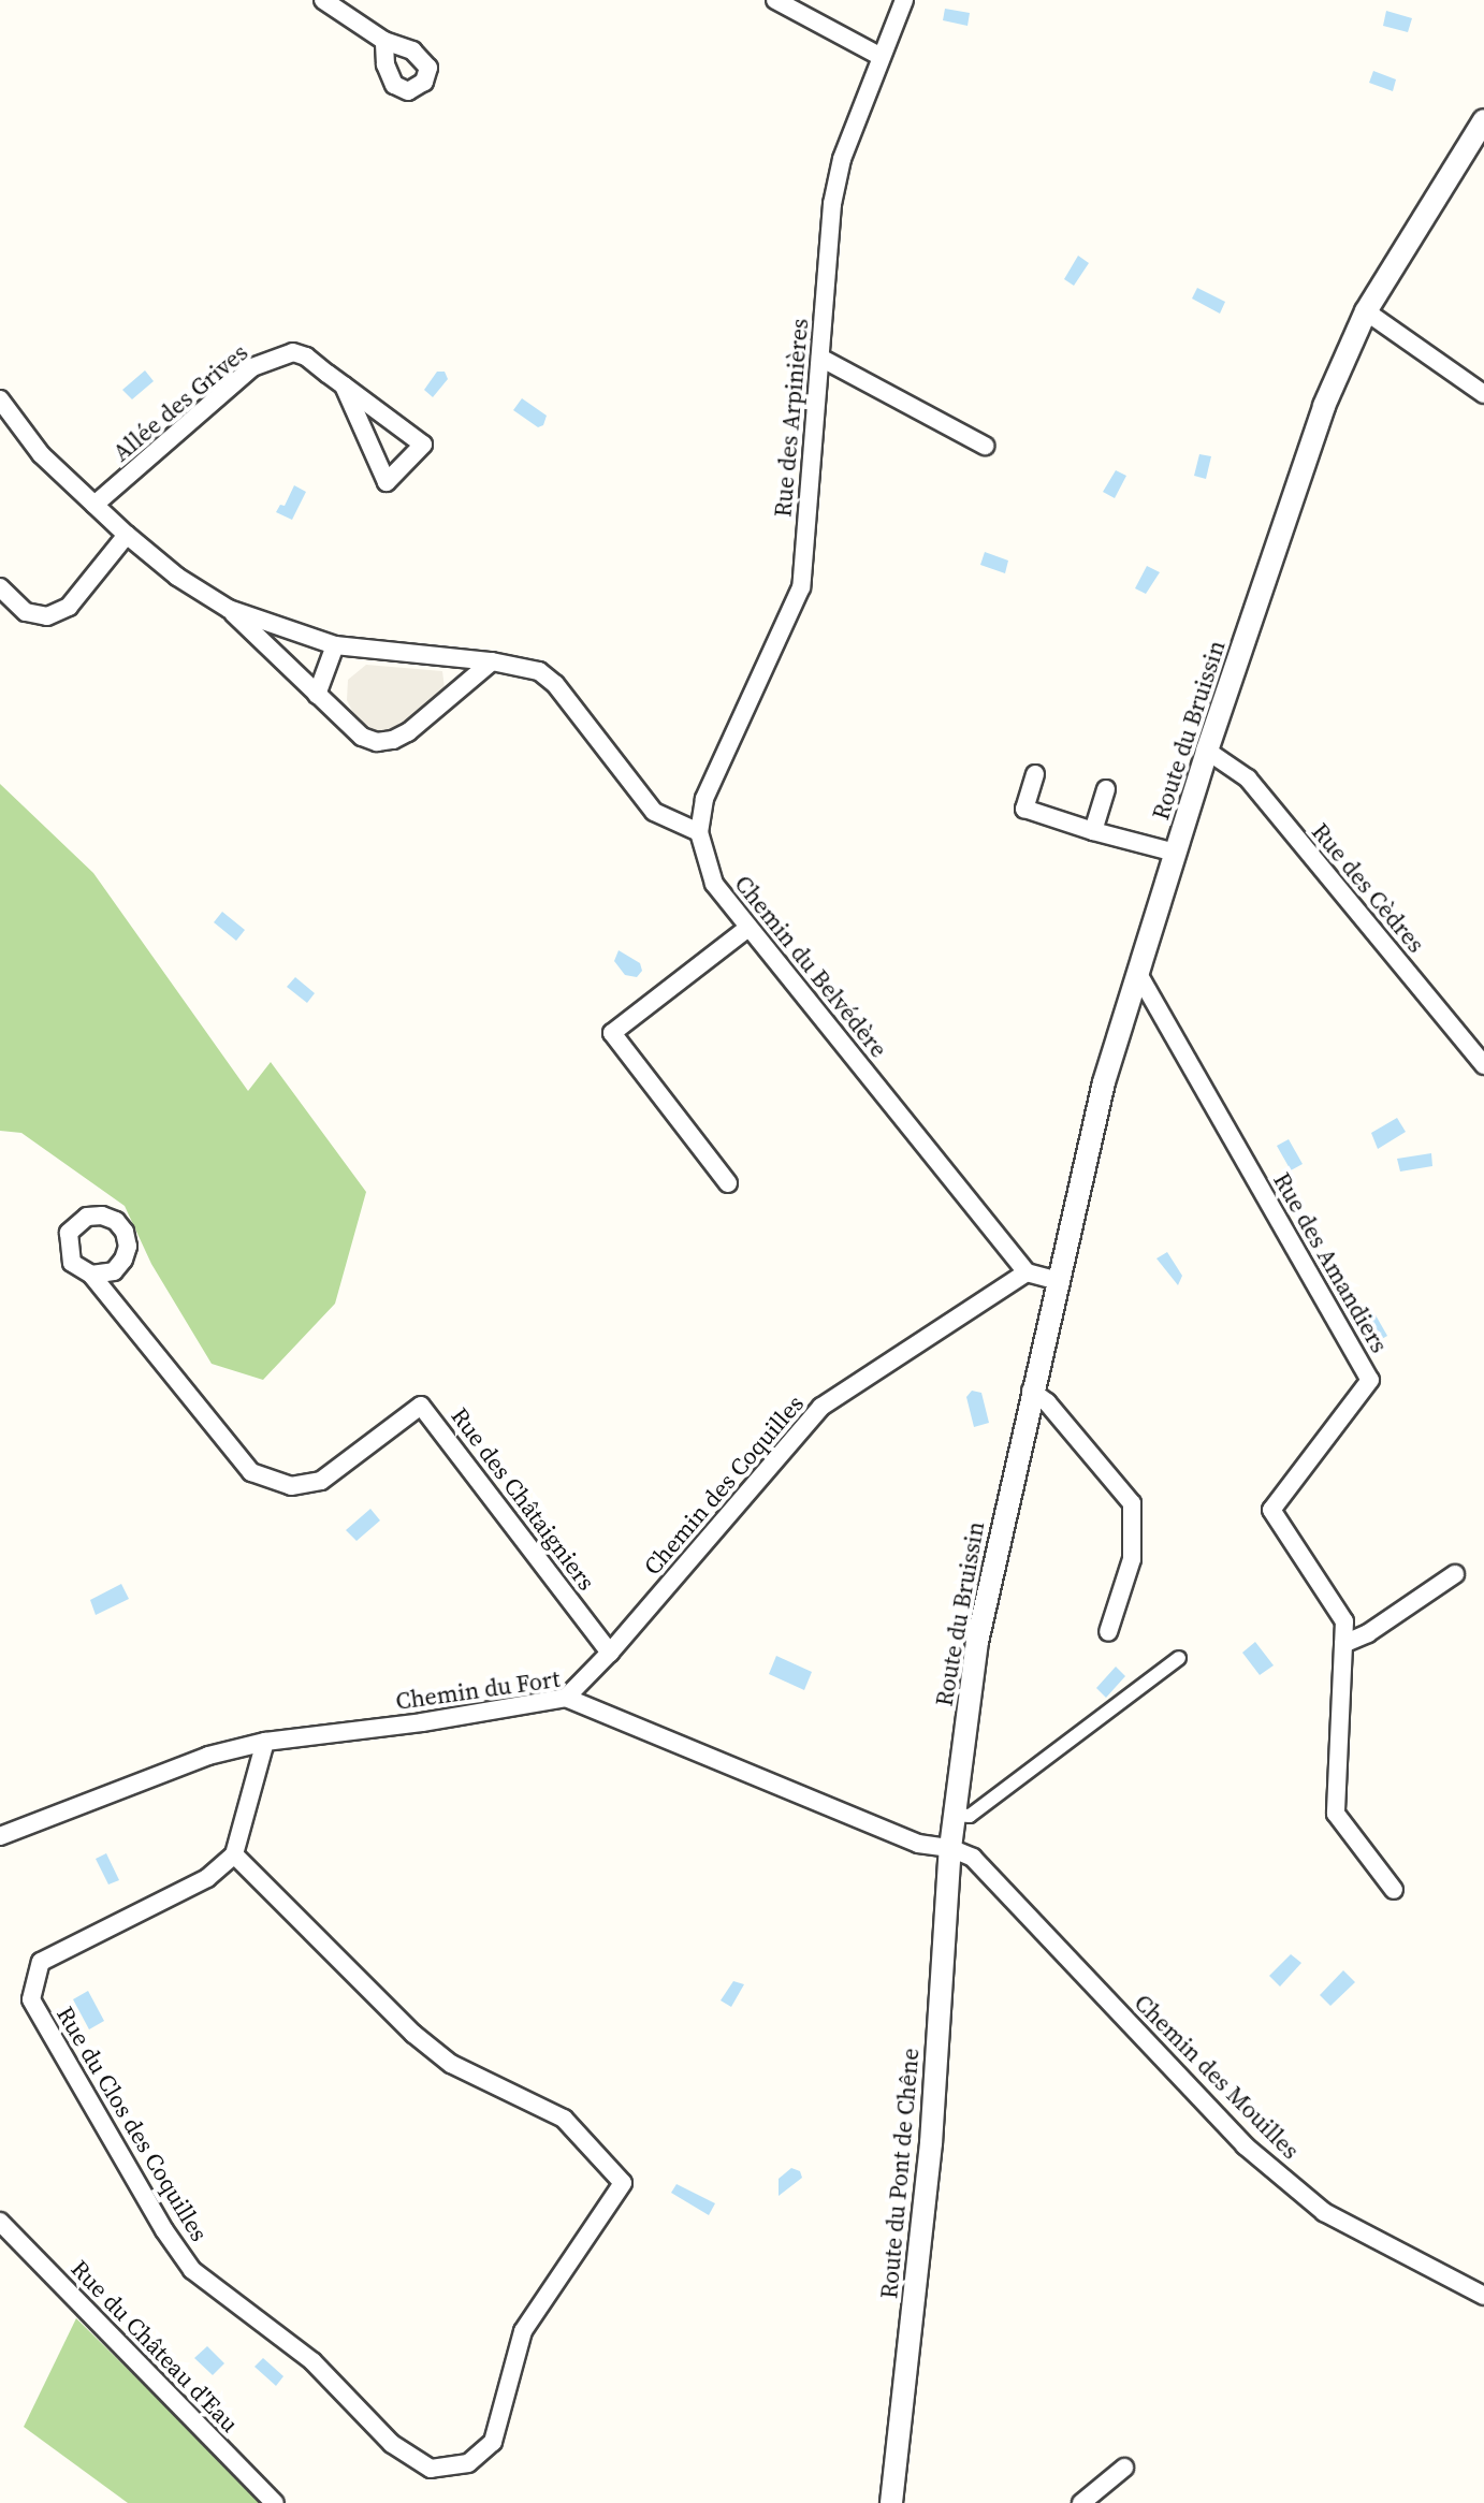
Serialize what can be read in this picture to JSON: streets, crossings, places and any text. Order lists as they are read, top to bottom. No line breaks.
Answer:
{"streets":{"street":["Allée des Grives","Rue des Arpinières","Route du Bruissin","Rue des Cèdres","Chemin du Belvédère","Rue des Amandiers","Chemin des Coquilles","Rue des Châtaigniers","Chemin du Fort","Chemin des Mouilles","Rue du Clos des Coquilles","Route du Pont de Chêne","Rue du Château d'Eau"]},"crossings":[["Rue des Arpinières","Chemin du Belvédère"],["Route du Bruissin","Rue des Cèdres"],["Route du Bruissin","Rue des Amandiers"],["Route du Bruissin","Chemin du Fort"],["Route du Bruissin","Chemin des Mouilles"],["Route du Bruissin","Route du Pont de Chêne"],["Chemin du Belvédère","Chemin des Coquilles"],["Chemin des Coquilles","Rue des Châtaigniers"],["Chemin des Coquilles","Chemin du Fort"],["Chemin du Fort","Chemin des Mouilles"],["Chemin du Fort","Route du Pont de Chêne"],["Chemin des Mouilles","Route du Pont de Chêne"]]}
